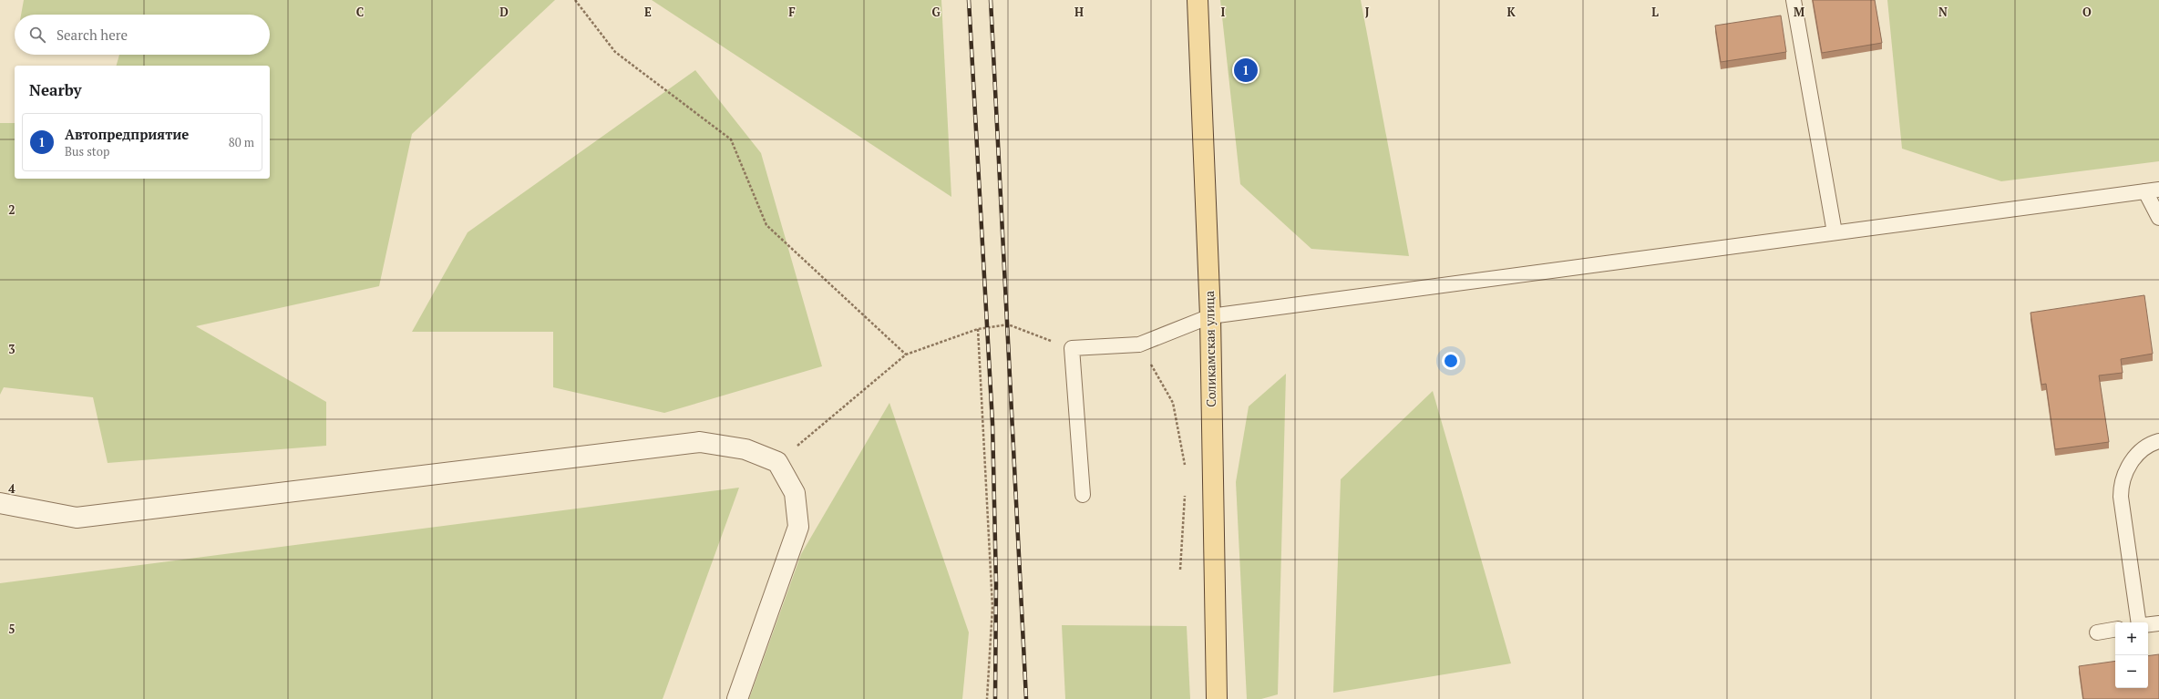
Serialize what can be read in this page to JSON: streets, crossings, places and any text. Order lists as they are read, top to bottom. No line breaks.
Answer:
{"streets":{"main road":["Соликамская улица"]},"page":{"search":"Search here","pins":"1","heading":"Nearby","list":[{"mark":"1","name":"Автопредприятие","note":"Bus stop","value":"80 m"}],"map_buttons":["+","−"]},"grid":{"columns":["C","D","E","F","G","H","I","J","K","L","M","N","O"],"rows":["2","3","4","5"]}}
